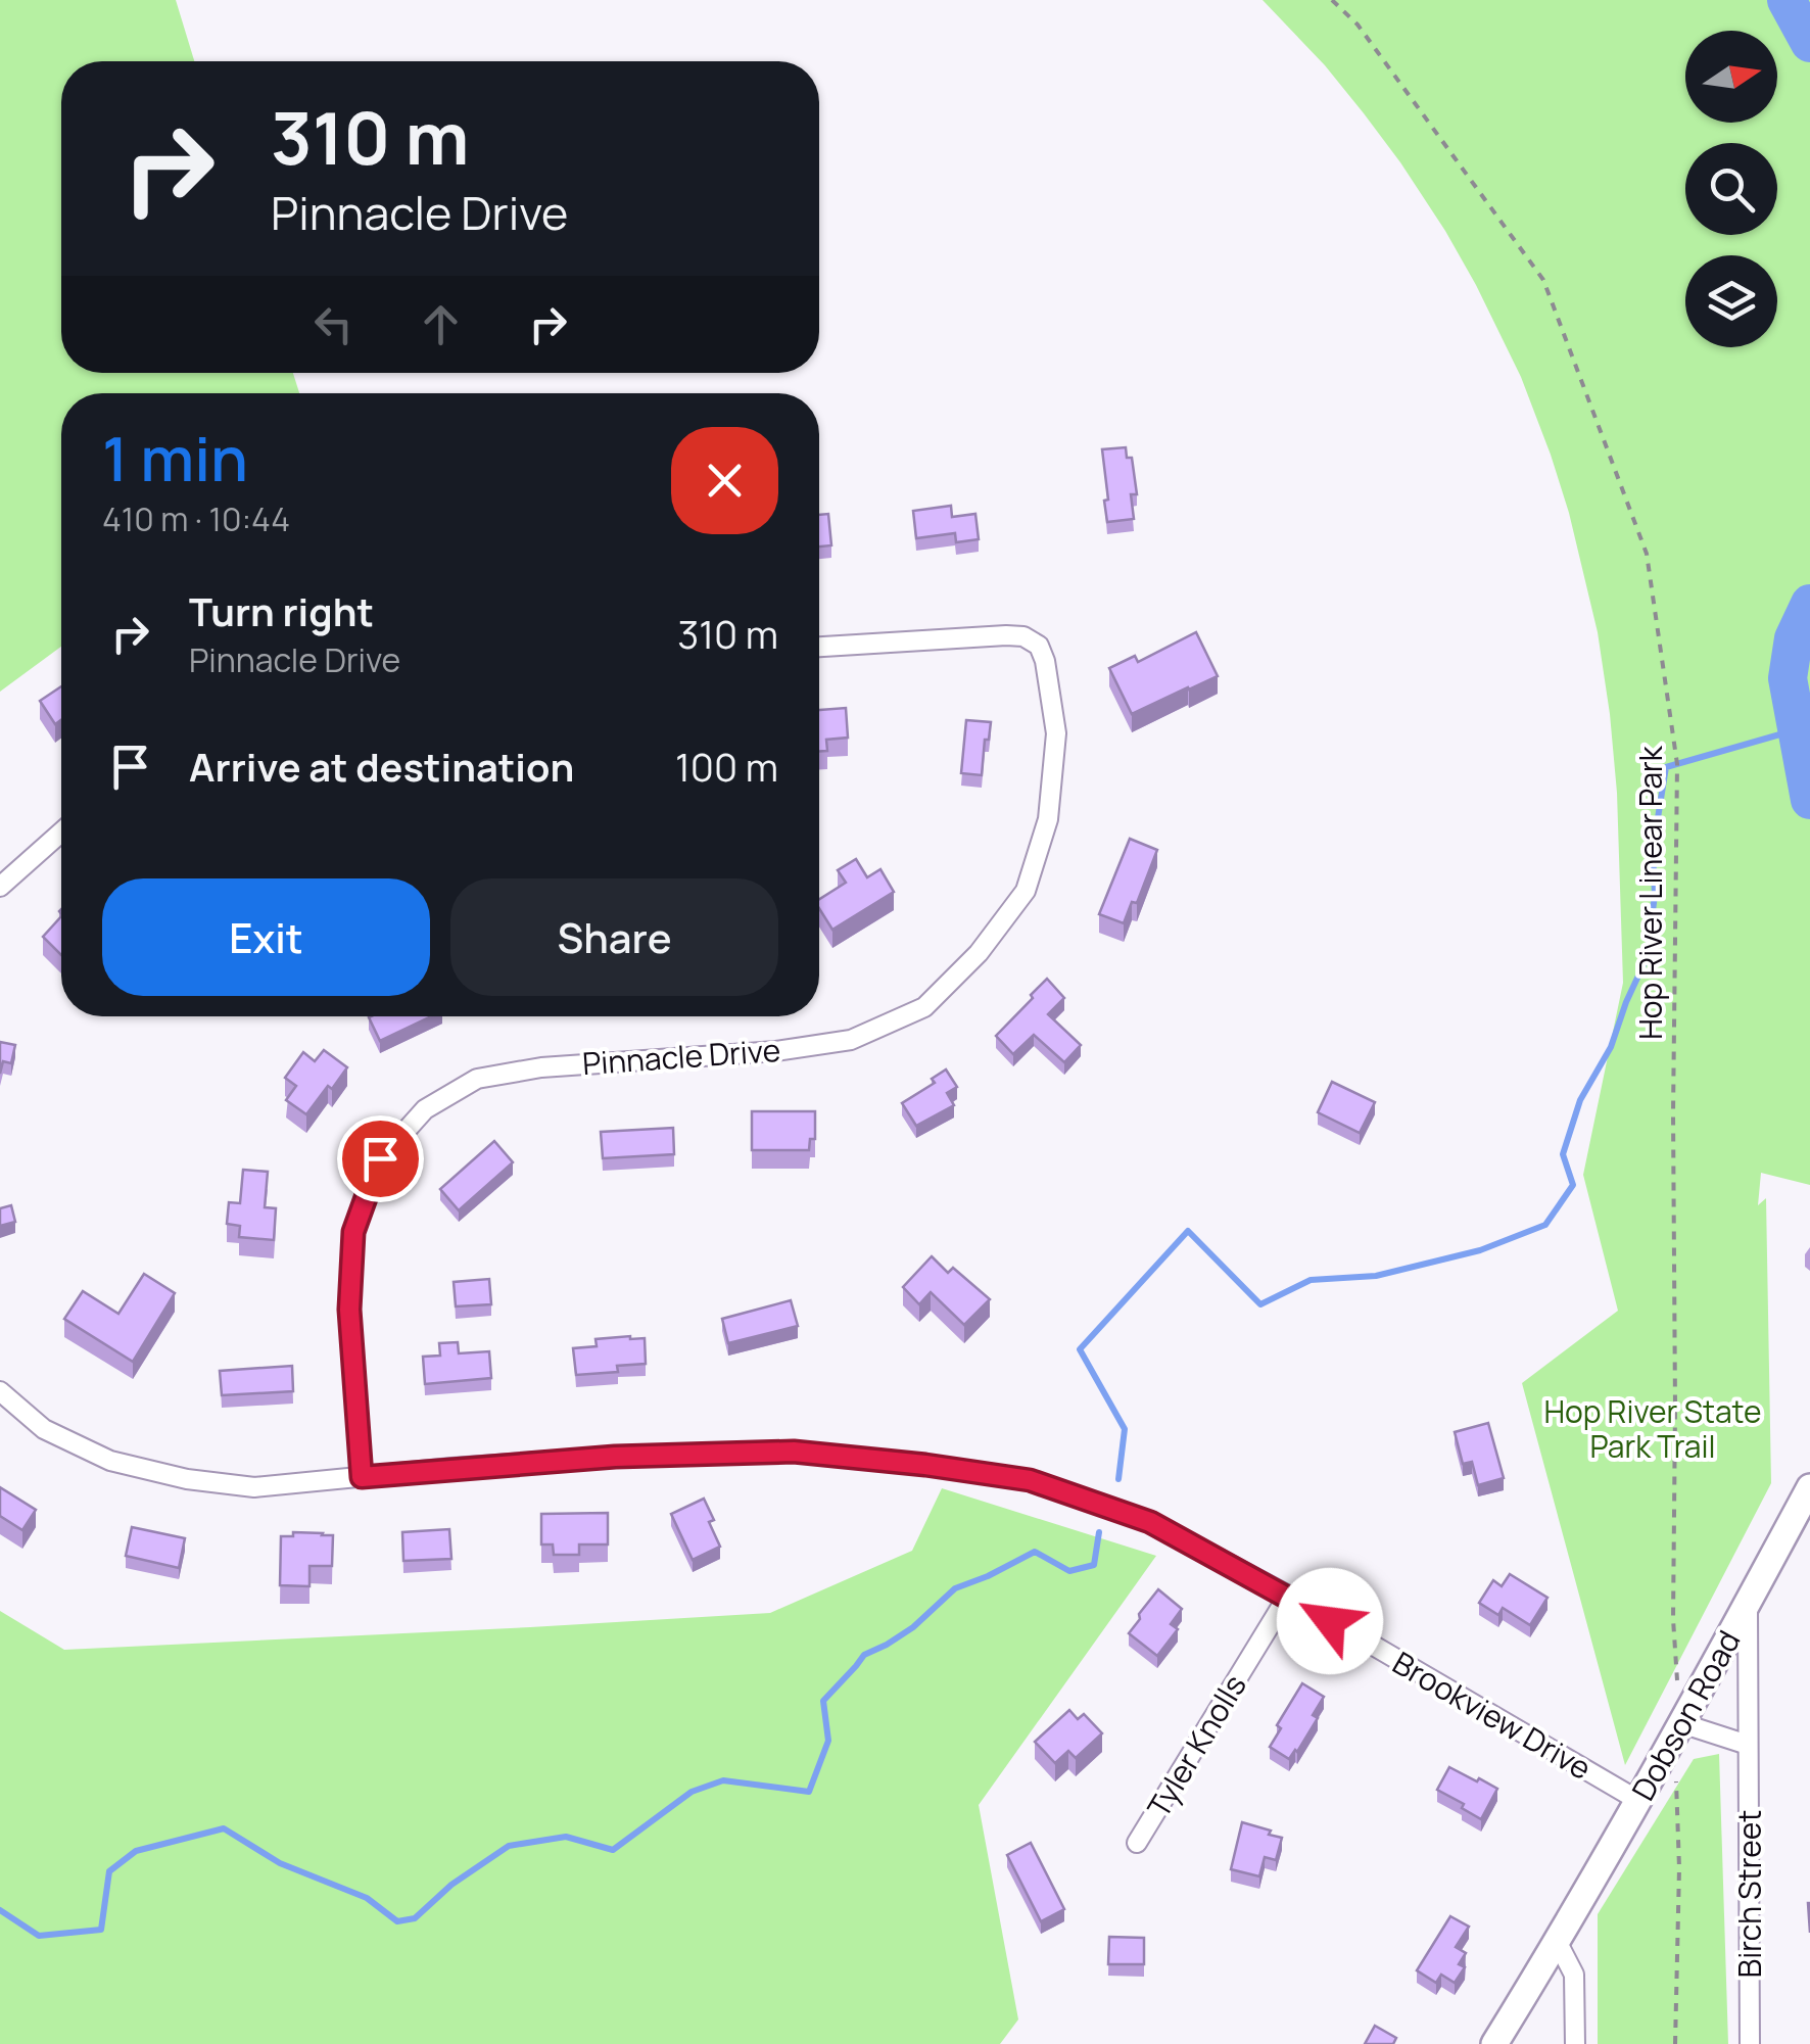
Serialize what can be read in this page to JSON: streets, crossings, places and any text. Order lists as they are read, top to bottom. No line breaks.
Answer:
{"streets":{"street":["Pinnacle Drive","Brookview Drive","Dobson Road","Tyler Knolls","Birch Street"],"path":["Hop River Linear Park"]},"crossings":[["Pinnacle Drive","Brookview Drive"],["Brookview Drive","Dobson Road"],["Brookview Drive","Tyler Knolls"],["Dobson Road","Birch Street"]],"parks":["Hop River State Park Trail"],"north":"right","page":{"turn":["310 m","Pinnacle Drive"],"heading":["1 min","410 m · 10:44"],"list":[{"name":"Turn right","note":"Pinnacle Drive","value":"310 m"},{"name":"Arrive at destination","value":"100 m"}],"buttons":["Exit","Share"]}}
